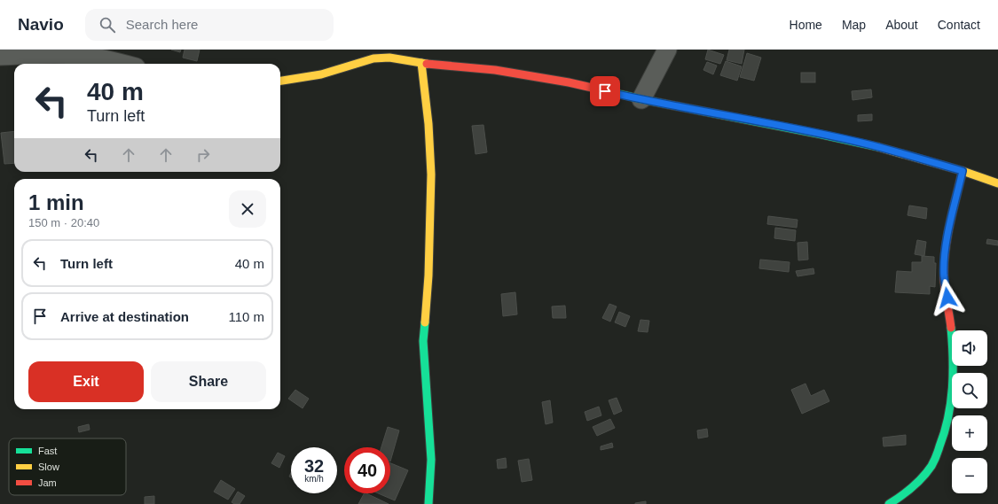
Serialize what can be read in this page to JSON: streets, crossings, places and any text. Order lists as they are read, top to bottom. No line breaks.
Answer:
{"legend":["Fast","Slow","Jam"],"page":{"header":"Navio","search":"Search here","nav":["Home","Map","About","Contact"],"turn":["40 m","Turn left"],"heading":["1 min","150 m · 20:40"],"list":[{"name":"Turn left","value":"40 m"},{"name":"Arrive at destination","value":"110 m"}],"map_buttons":["+","−"],"buttons":["Exit","Share"],"speed":"32 km/h","limit":"40"}}
